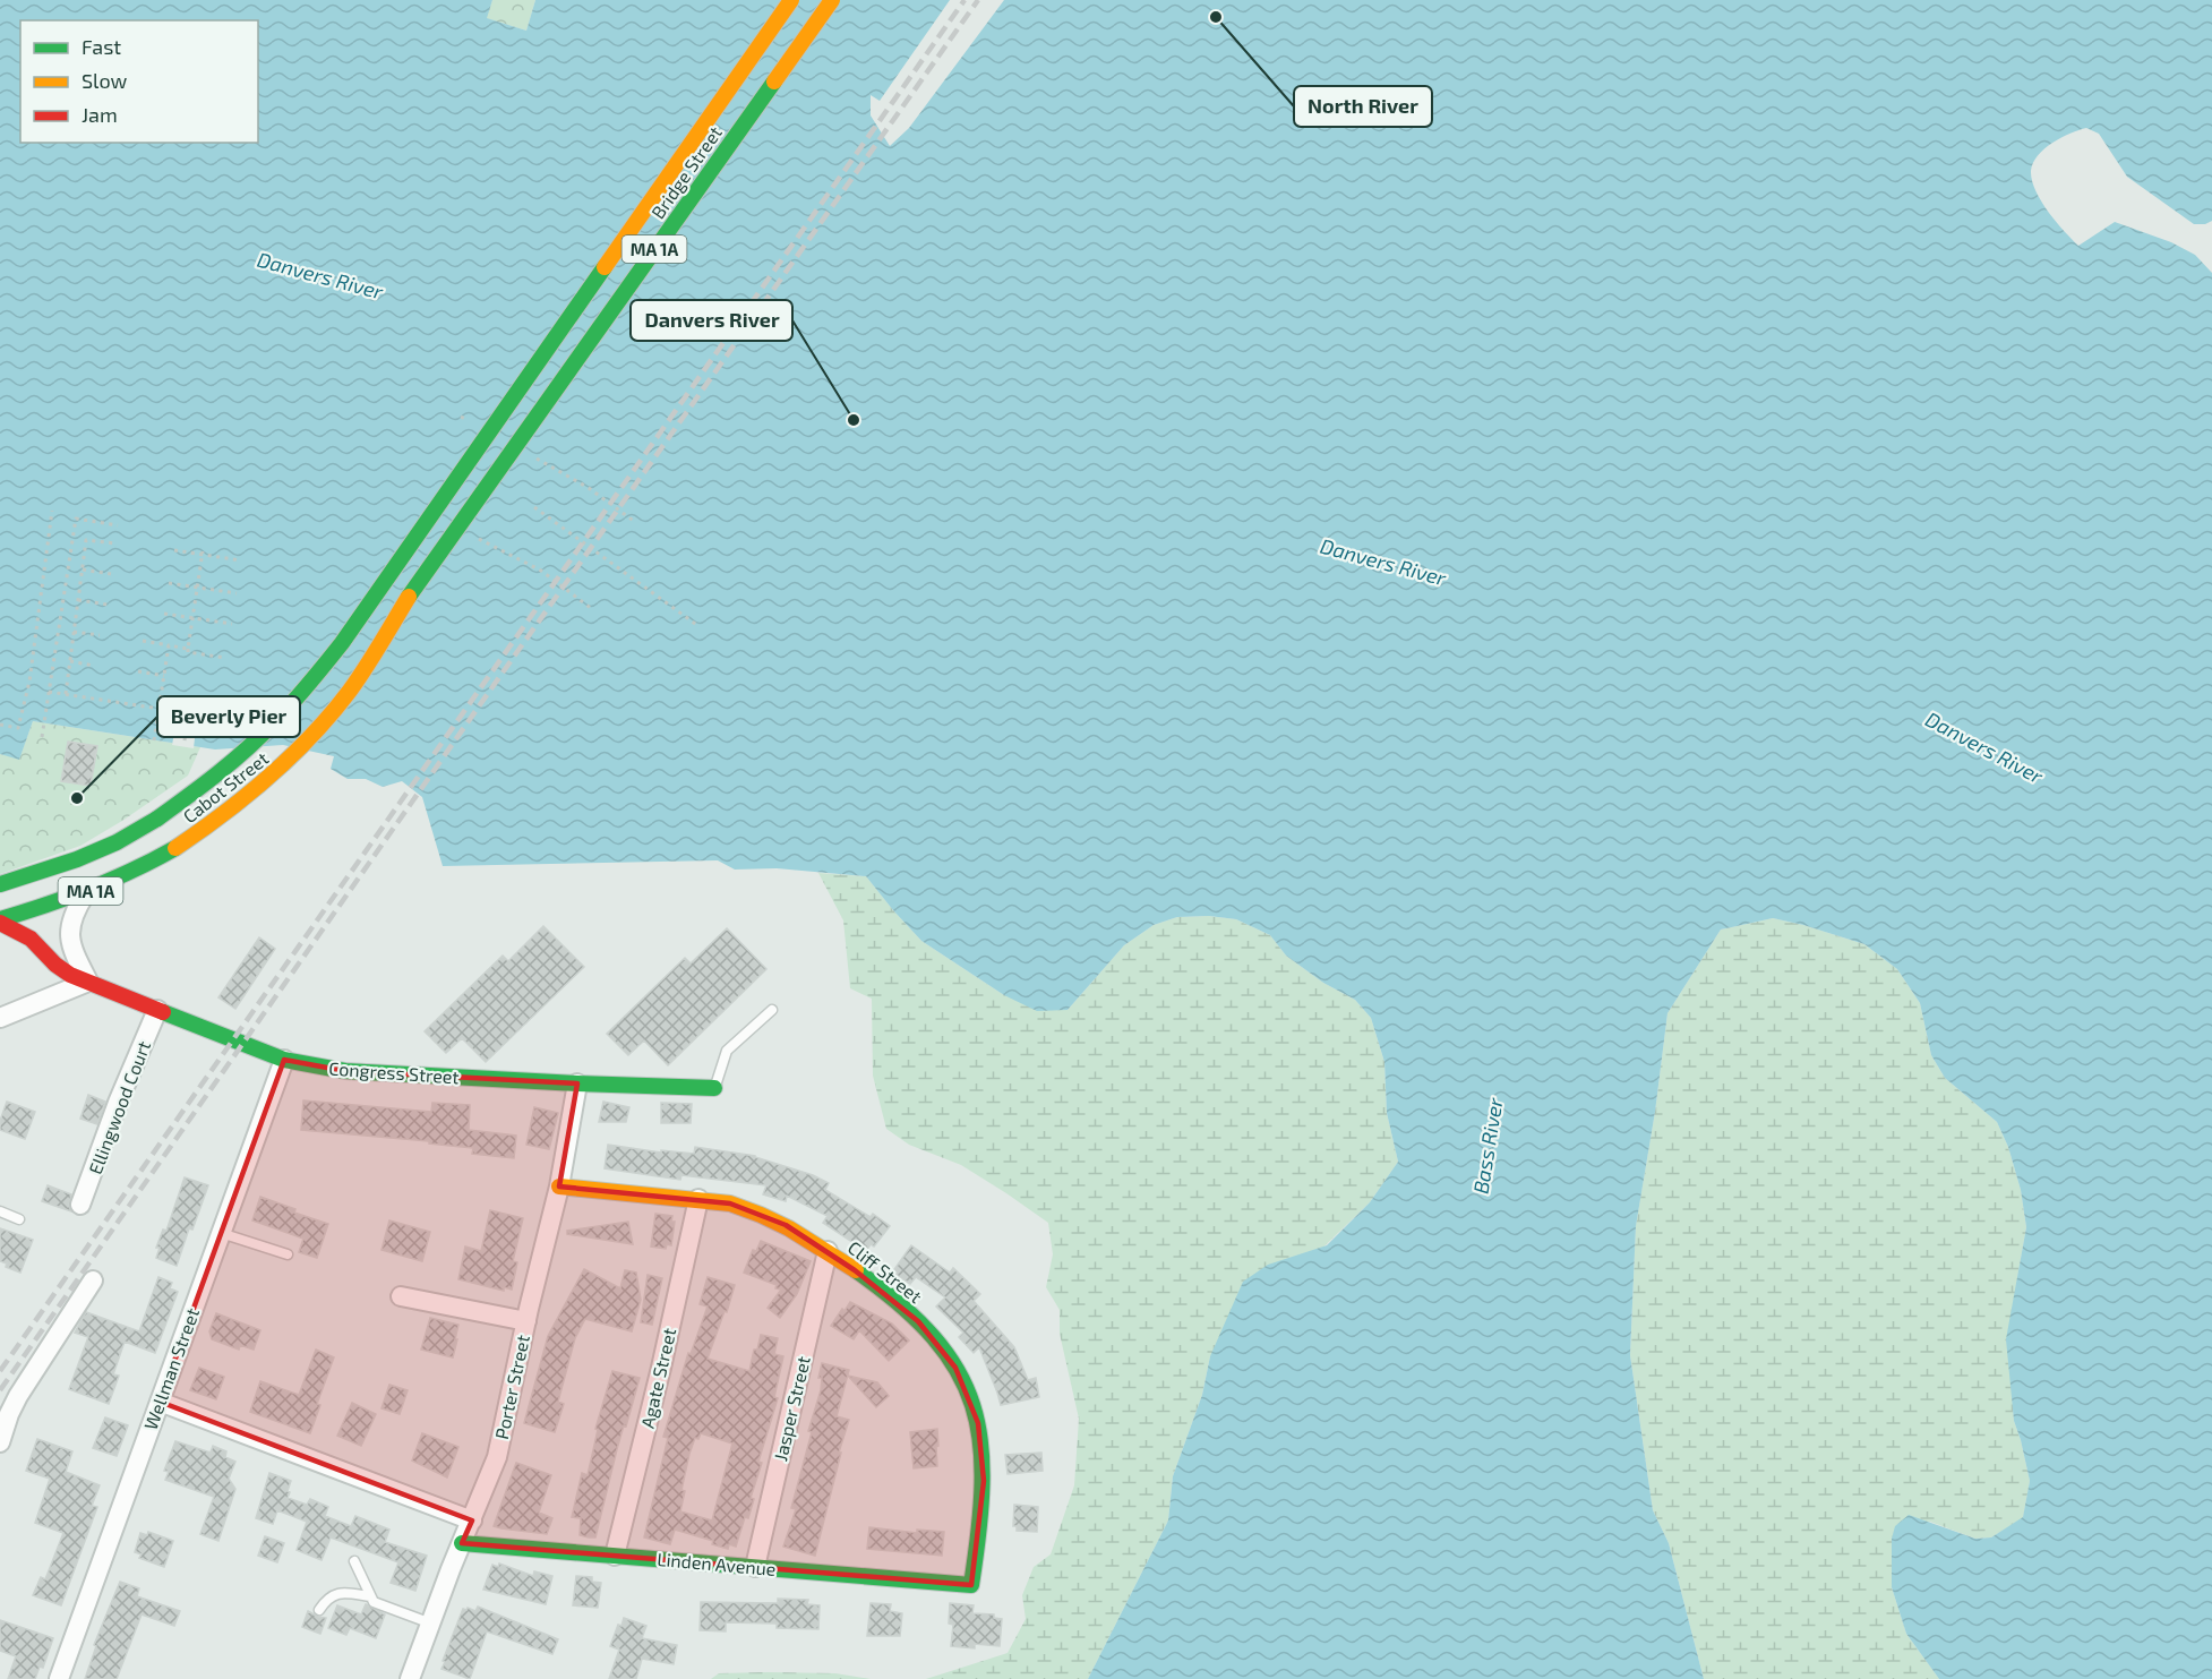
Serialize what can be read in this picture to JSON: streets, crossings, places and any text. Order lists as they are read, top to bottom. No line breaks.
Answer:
{"streets":{"main road":["Bridge Street","MA 1A","Cabot Street","Congress Street","Cliff Street","Linden Avenue"],"street":["Ellingwood Court","Wellman Street","Agate Street","Porter Street","Jasper Street"]},"crossings":[["Bridge Street","Cabot Street"],["Cabot Street","Congress Street"],["Congress Street","Ellingwood Court"],["Congress Street","Wellman Street"],["Congress Street","Porter Street"],["Cliff Street","Agate Street"],["Cliff Street","Porter Street"],["Cliff Street","Jasper Street"],["Cliff Street","Linden Avenue"],["Agate Street","Linden Avenue"],["Porter Street","Linden Avenue"],["Jasper Street","Linden Avenue"]],"water":["Danvers River","Bass River"],"places":["North River","Danvers River","Beverly Pier"],"legend":["Fast","Slow","Jam"]}
